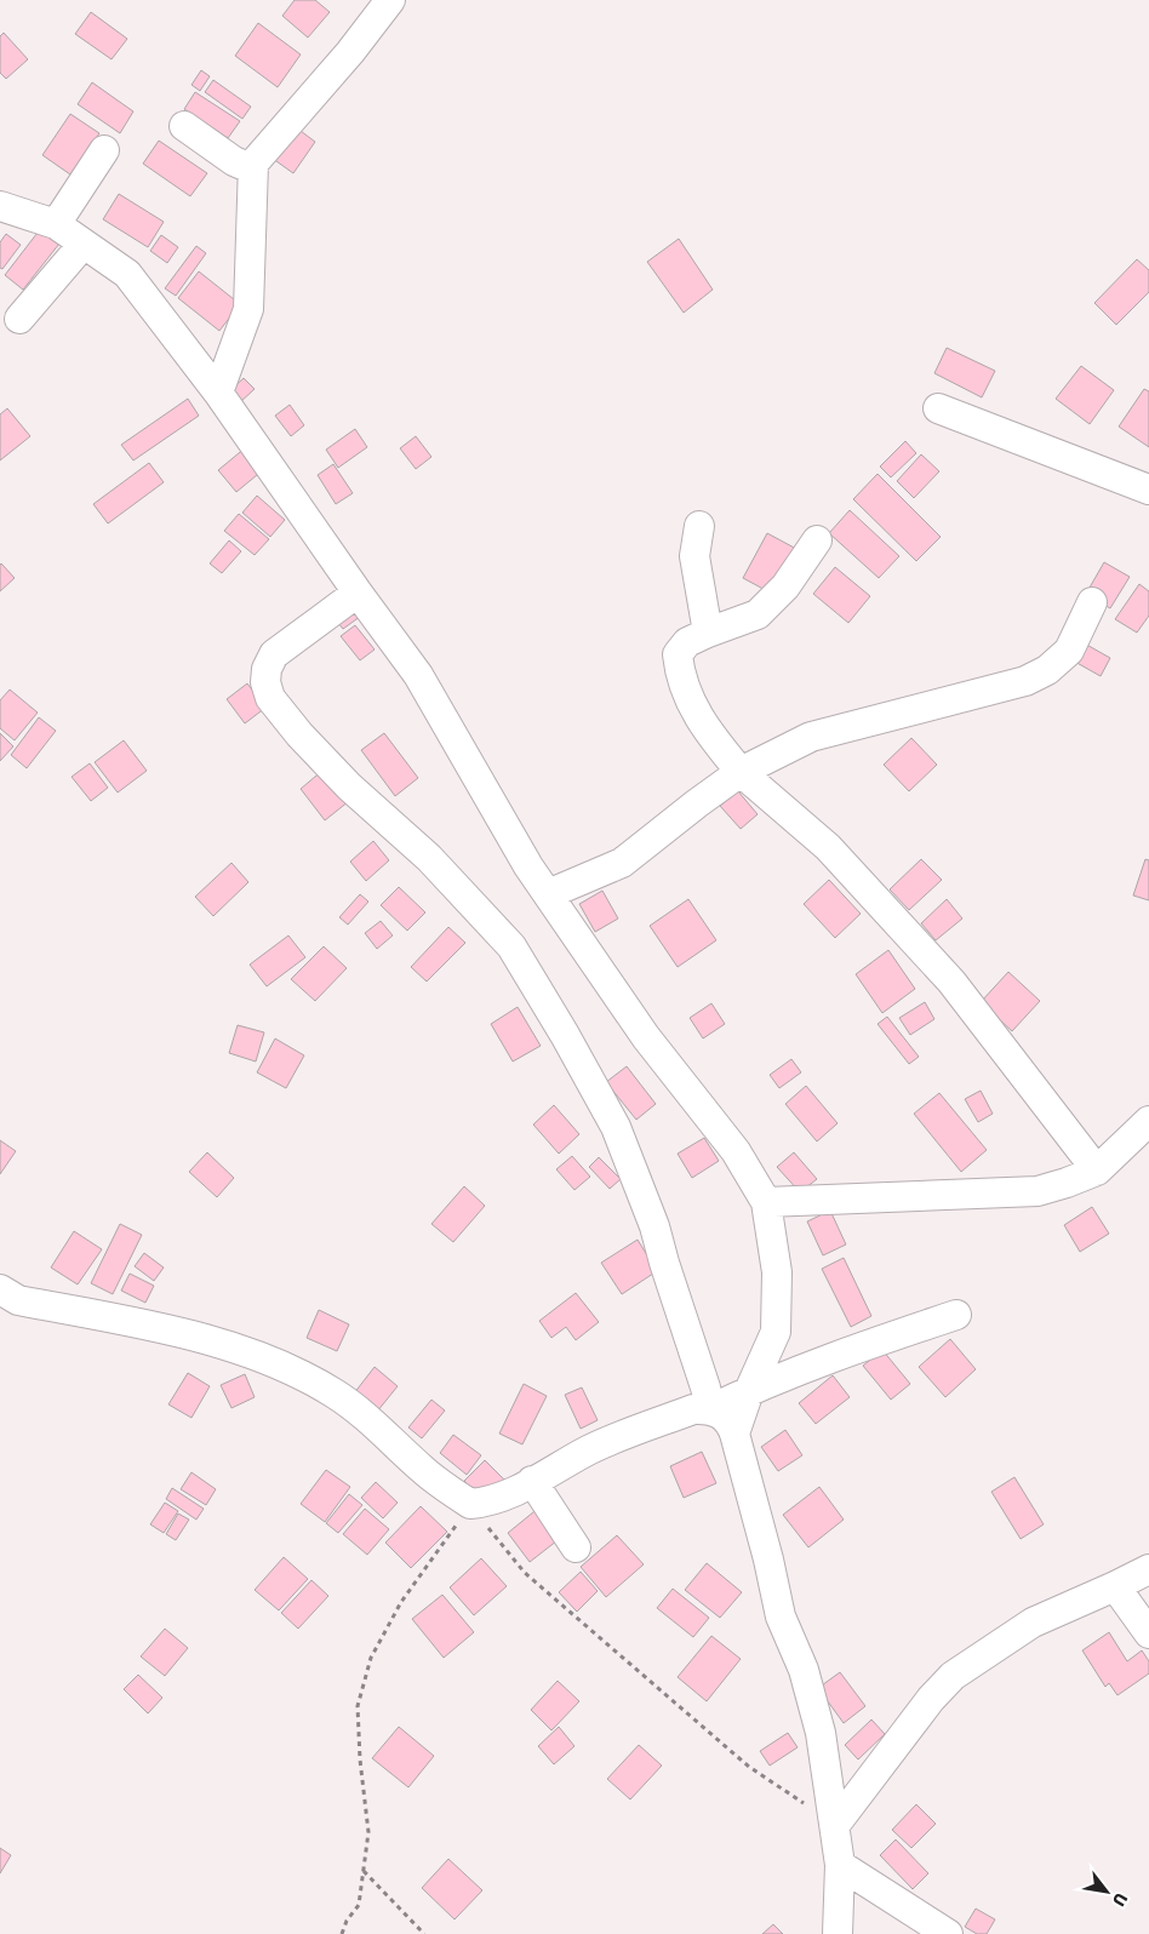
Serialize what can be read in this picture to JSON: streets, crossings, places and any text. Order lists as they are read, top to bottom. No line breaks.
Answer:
{"north":"bottom right"}
